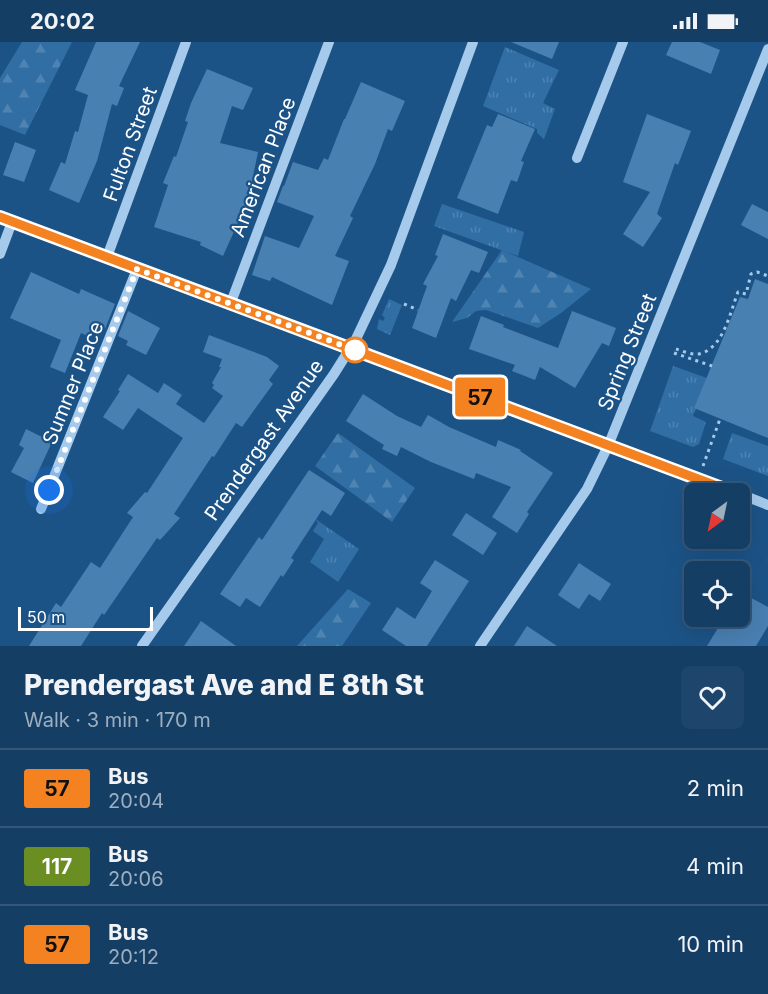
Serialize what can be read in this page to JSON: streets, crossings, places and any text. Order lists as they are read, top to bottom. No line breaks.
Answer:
{"streets":{"street":["Fulton Street","American Place","Spring Street","Sumner Place","Prendergast Avenue"]},"lines":["bus line 57"],"scale_bar":"50 m","north":"bottom left","page":{"status":"20:02","on_map":"57","scale":"50 m","heading":["Prendergast Ave and E 8th St","Walk · 3 min · 170 m"],"list":[{"mark":"57","name":"Bus","note":"20:04","value":"2 min"},{"mark":"117","name":"Bus","note":"20:06","value":"4 min"},{"mark":"57","name":"Bus","note":"20:12","value":"10 min"}]}}
